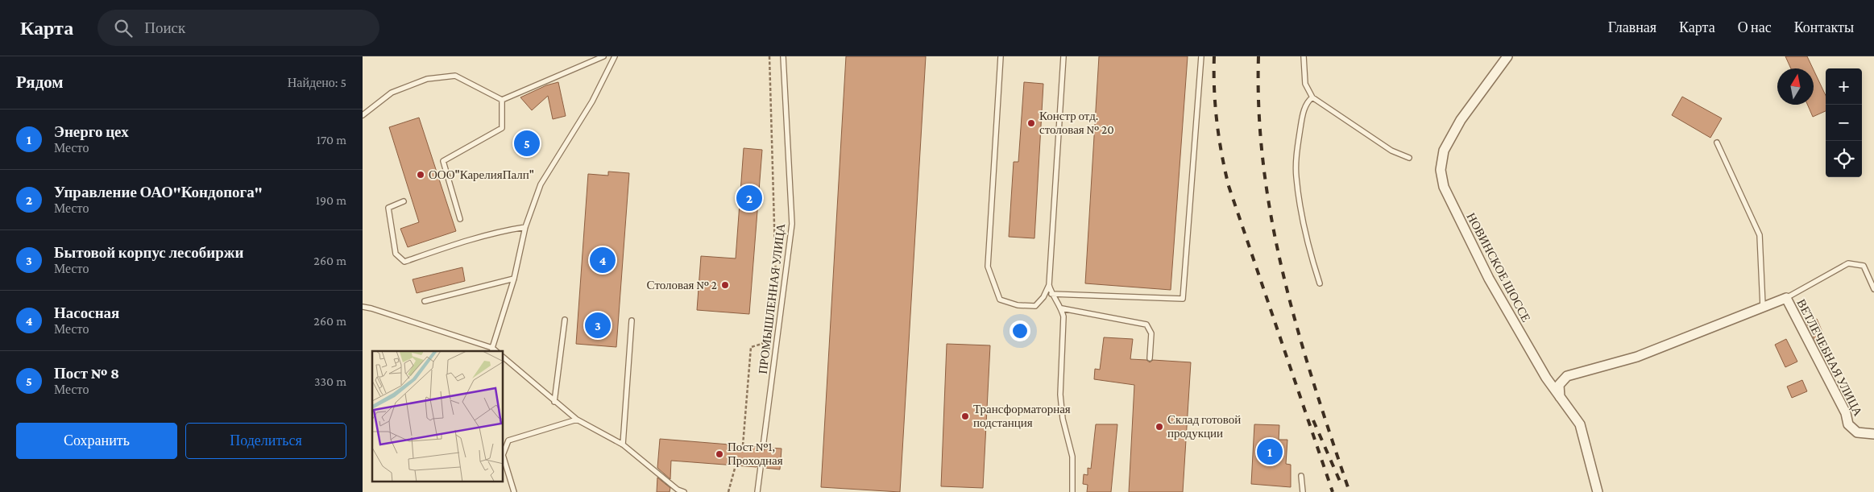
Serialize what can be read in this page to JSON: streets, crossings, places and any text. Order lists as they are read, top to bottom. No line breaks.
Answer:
{"streets":{"street":["НОВИНСКОЕ ШОССЕ","ВЕТЛЕЧЕБНАЯ УЛИЦА"],"lane":["ПРОМЫШЛЕННАЯ УЛИЦА"]},"places":["Констр отд. столовая № 20","ООО\"КарелияПалп\"","Столовая № 2","Трансформаторная подстанция","Склад готовой продукции","Пост №1, Проходная"],"north":"top","page":{"header":"Карта","search":"Поиск","nav":["Главная","Карта","О нас","Контакты"],"heading":["Рядом","Найдено: 5"],"map_buttons":["+","−"],"list":[{"mark":"1","name":"Энерго цех","note":"Место","value":"170 m"},{"mark":"2","name":"Управление ОАО\"Кондопога\"","note":"Место","value":"190 m"},{"mark":"3","name":"Бытовой корпус лесобиржи","note":"Место","value":"260 m"},{"mark":"4","name":"Насосная","note":"Место","value":"260 m"},{"mark":"5","name":"Пост № 8","note":"Место","value":"330 m"}],"pins":["5","2","4","3","1"],"buttons":["Сохранить","Поделиться"]}}
